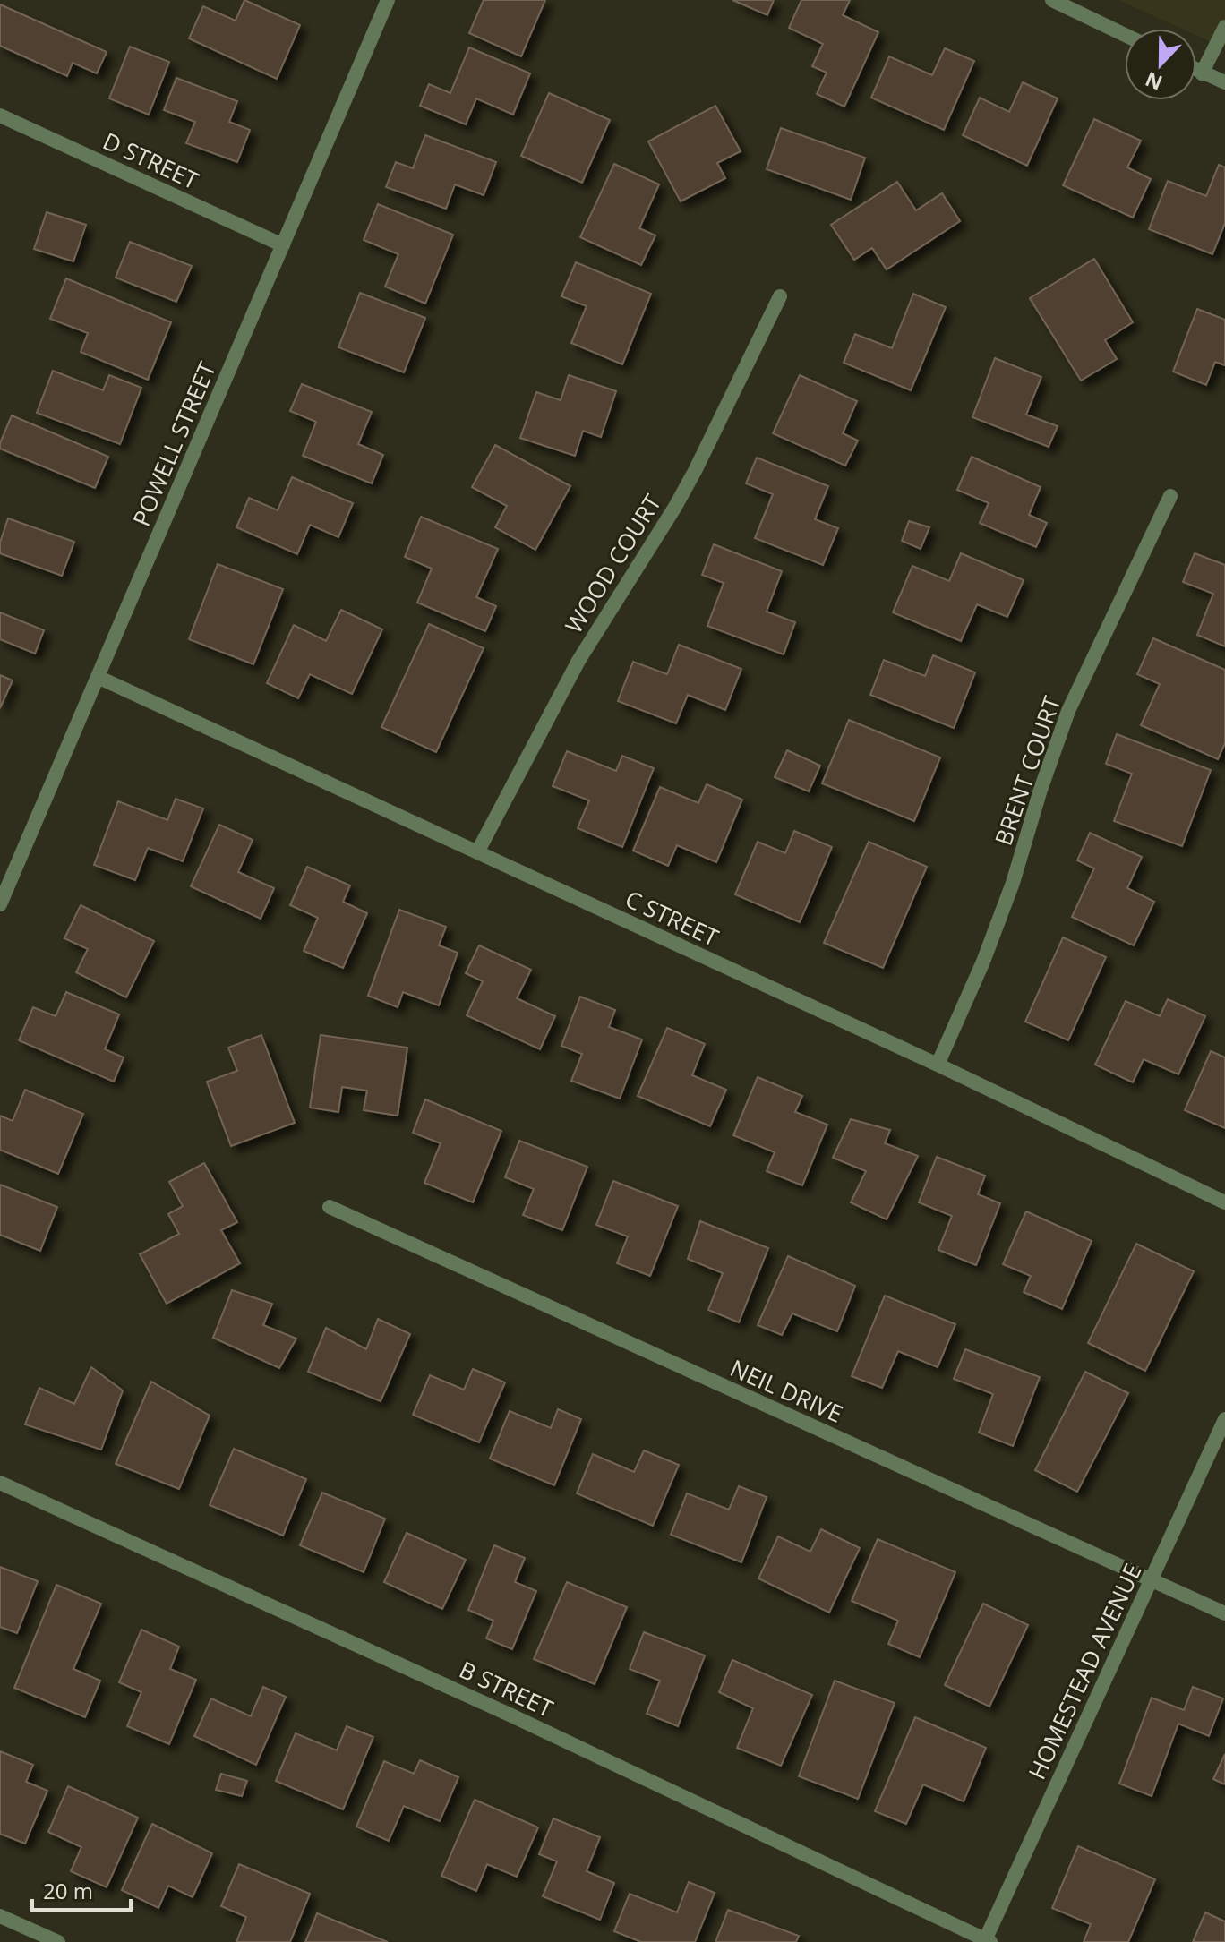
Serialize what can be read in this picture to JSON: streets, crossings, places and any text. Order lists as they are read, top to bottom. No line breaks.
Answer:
{"streets":{"street":["D STREET","POWELL STREET","WOOD COURT","BRENT COURT","C STREET","NEIL DRIVE","HOMESTEAD AVENUE","B STREET"]},"crossings":[["D STREET","POWELL STREET"],["POWELL STREET","C STREET"],["WOOD COURT","C STREET"],["BRENT COURT","C STREET"],["NEIL DRIVE","HOMESTEAD AVENUE"],["HOMESTEAD AVENUE","B STREET"]],"scale_bar":"20 m","north":"bottom"}
